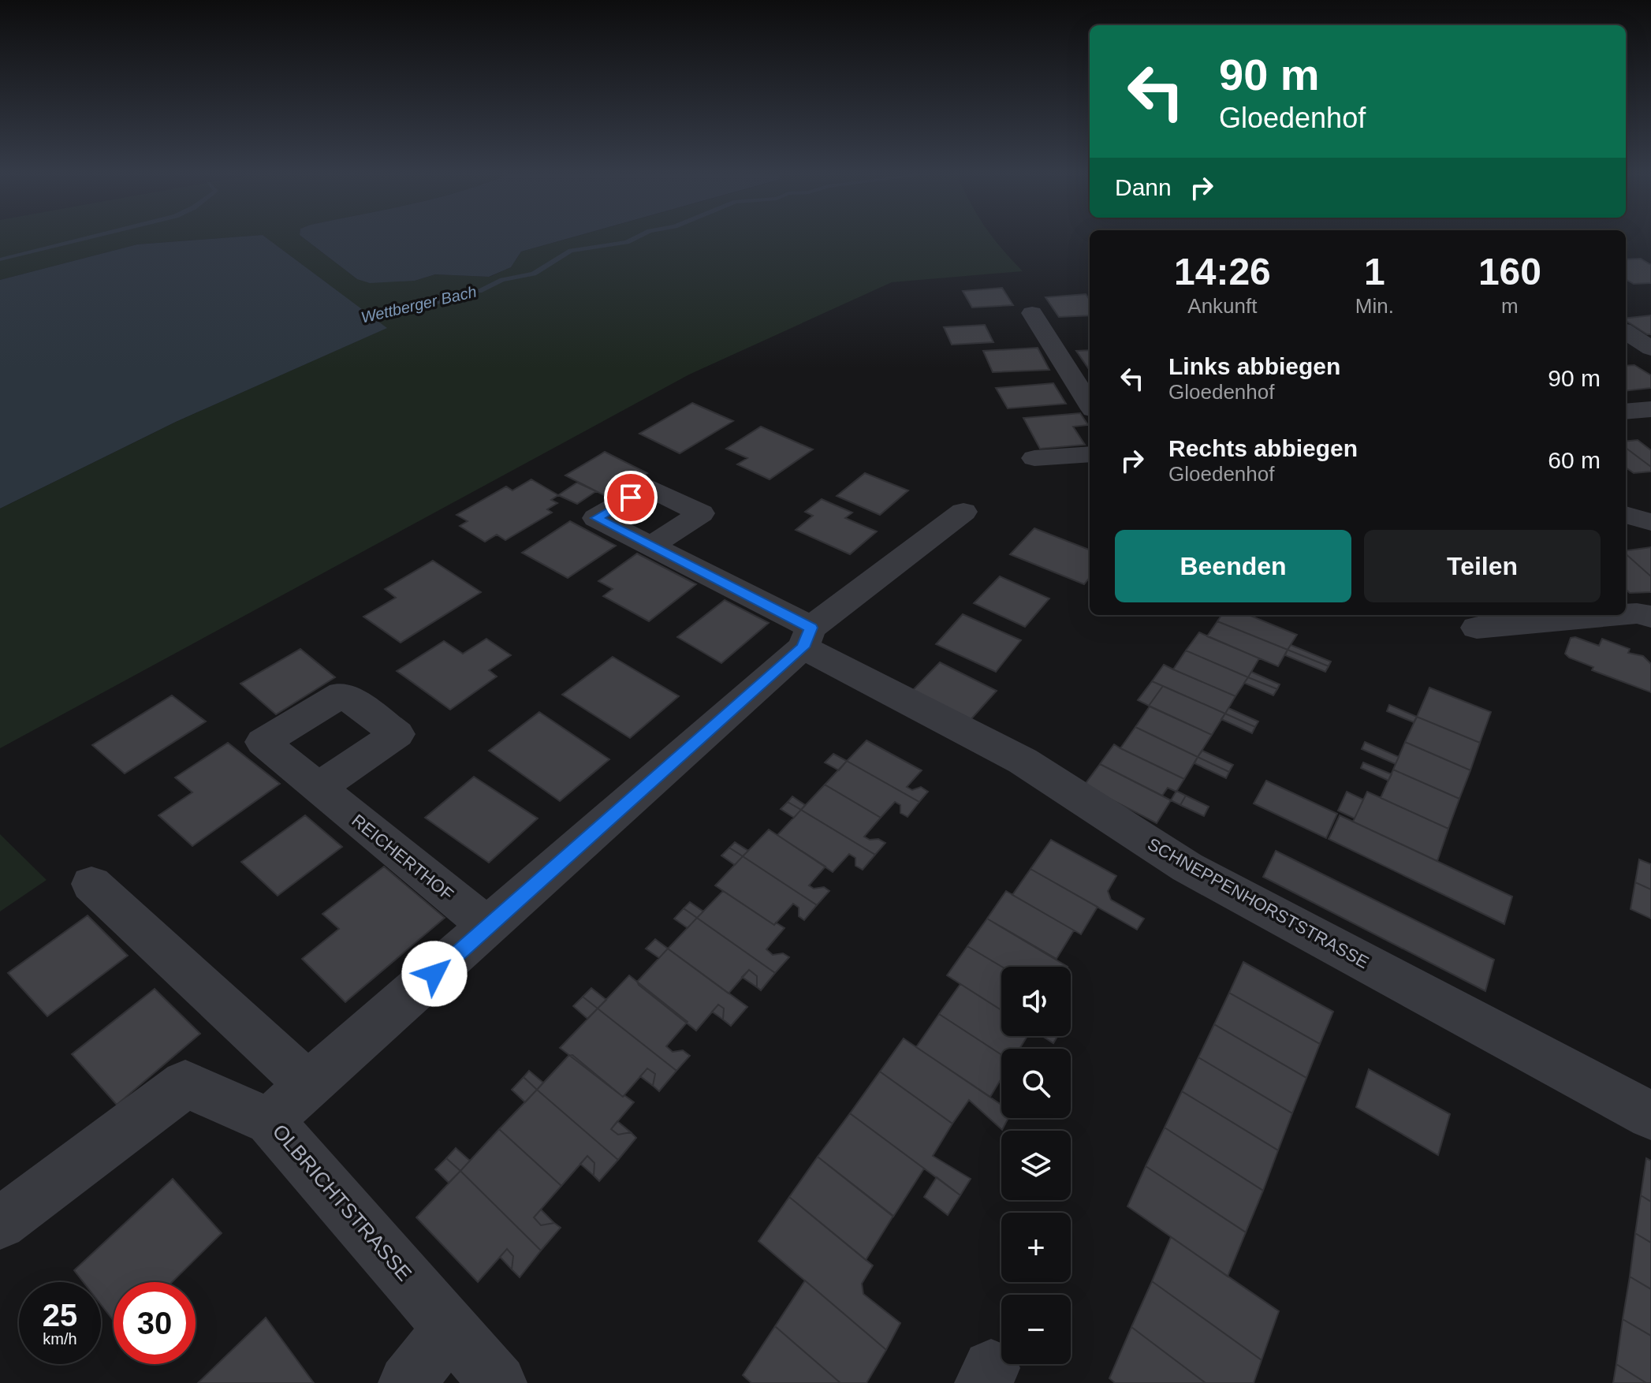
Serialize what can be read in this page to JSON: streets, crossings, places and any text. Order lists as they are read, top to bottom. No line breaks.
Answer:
{"streets":{"street":["REICHERTHOF","SCHNEPPENHORSTSTRASSE","OLBRICHTSTRASSE"]},"crossings":[["REICHERTHOF","OLBRICHTSTRASSE"],["SCHNEPPENHORSTSTRASSE","OLBRICHTSTRASSE"]],"water":["Wettberger Bach"],"page":{"turn":["90 m","Gloedenhof"],"then":"Dann","eta":["14:26","Ankunft","1","Min.","160","m"],"list":[{"name":"Links abbiegen","note":"Gloedenhof","value":"90 m"},{"name":"Rechts abbiegen","note":"Gloedenhof","value":"60 m"}],"buttons":["Beenden","Teilen"],"map_buttons":["+","−"],"speed":"25 km/h","limit":"30"}}
